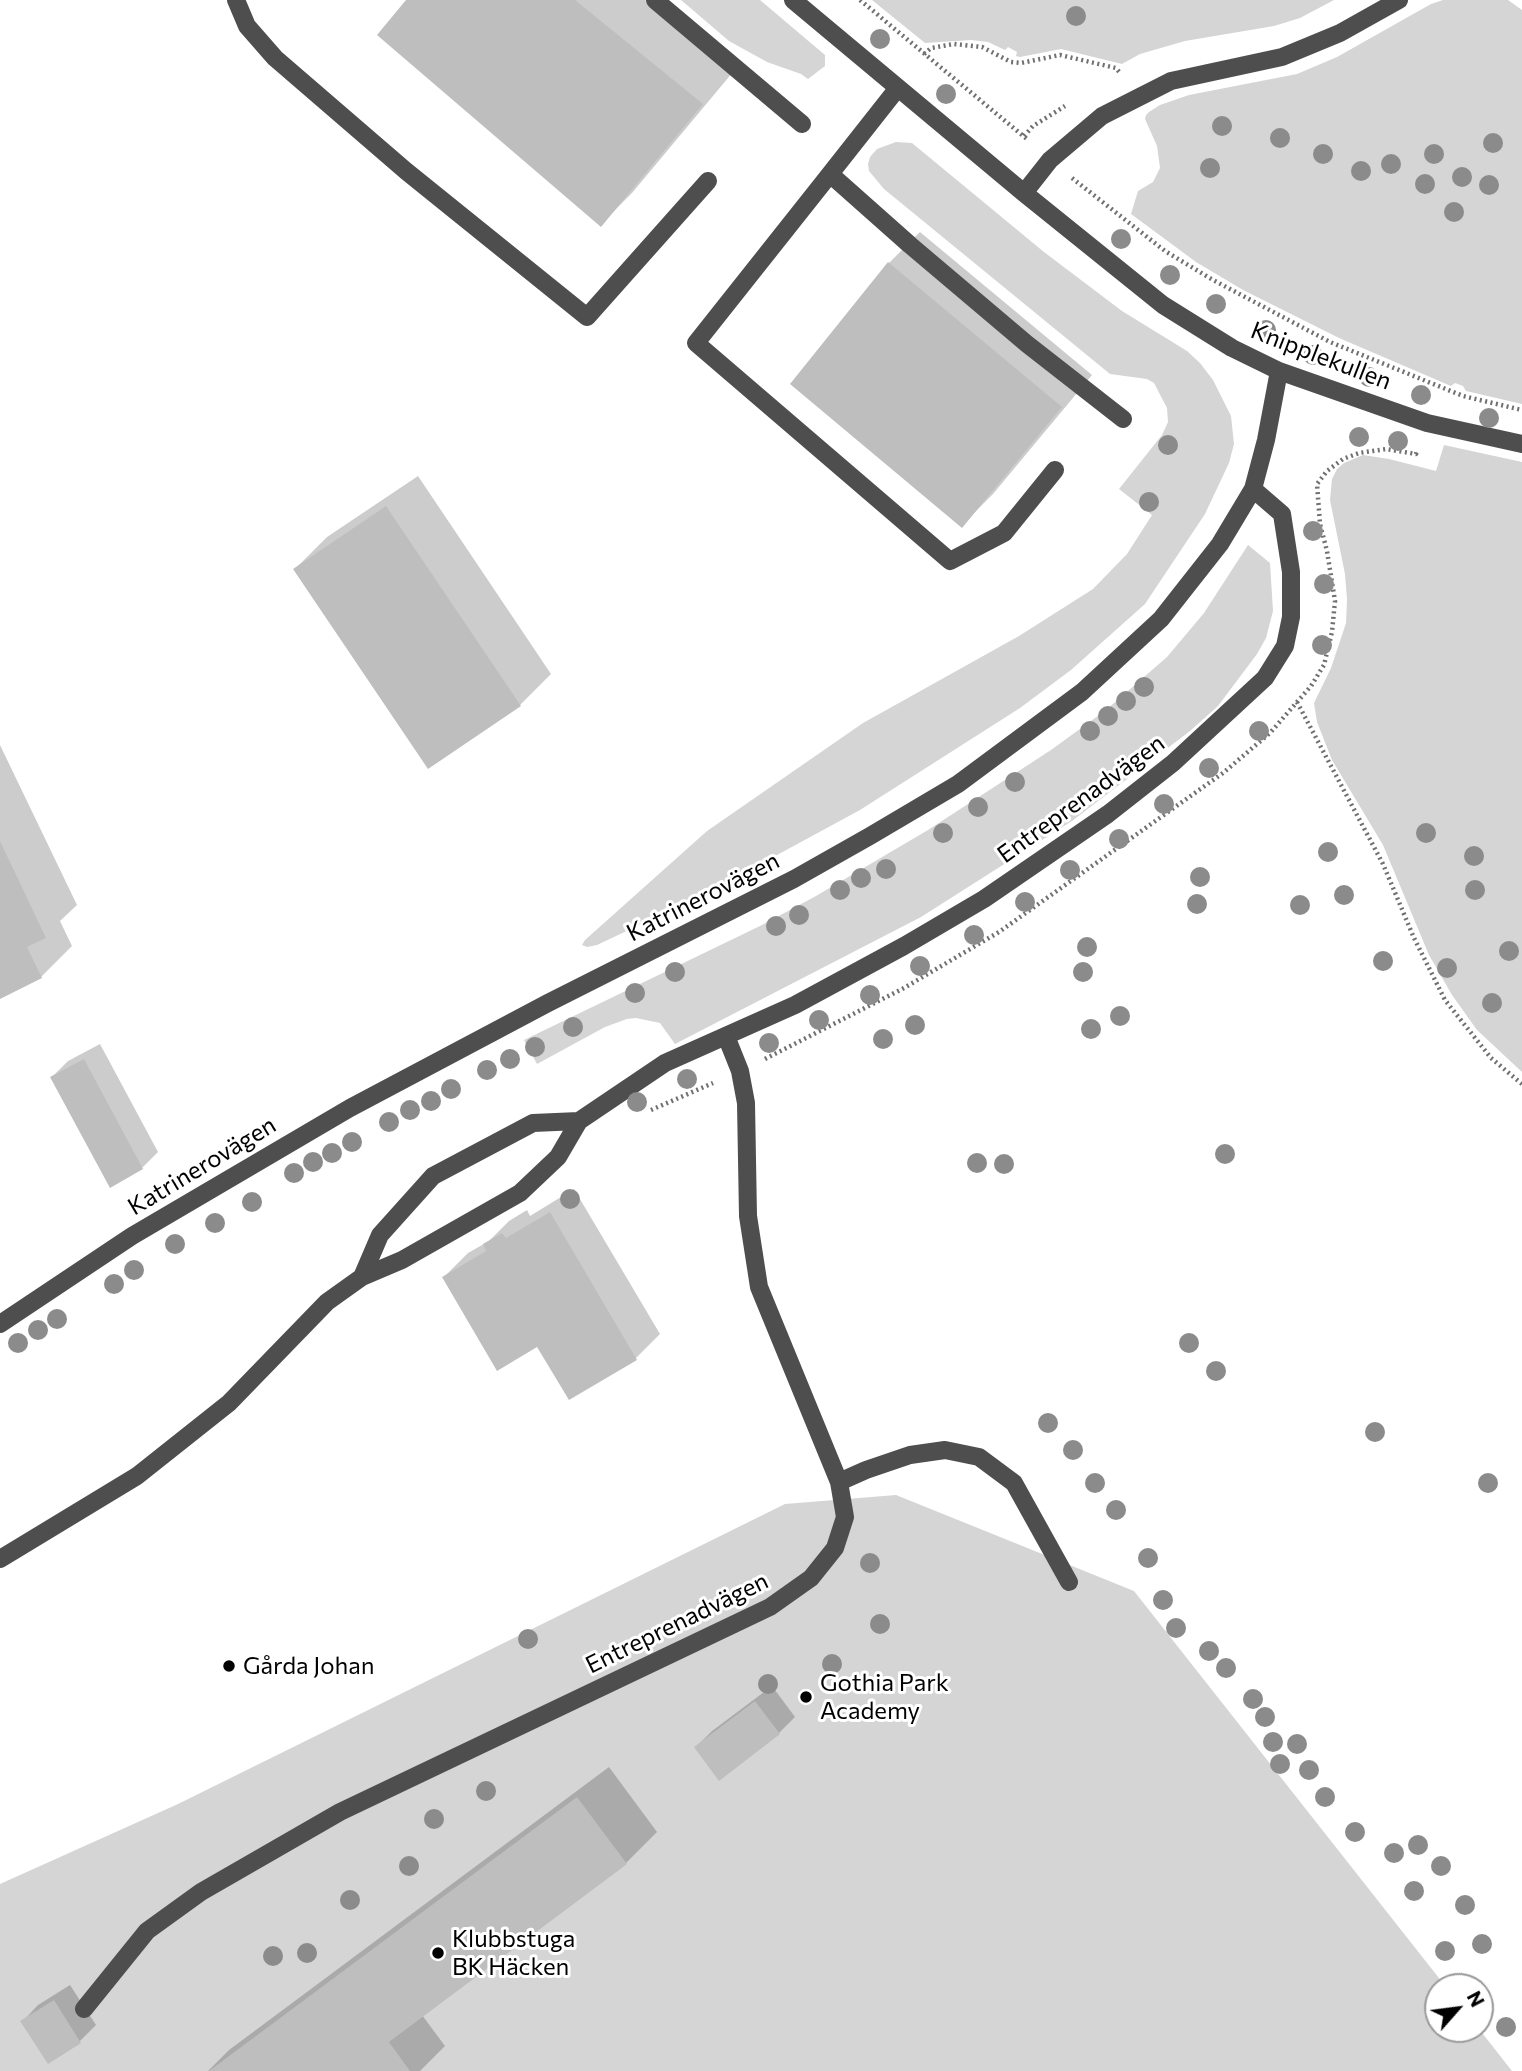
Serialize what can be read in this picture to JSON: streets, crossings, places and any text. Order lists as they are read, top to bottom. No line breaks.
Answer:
{"streets":{"street":["Knipplekullen","Entreprenadvägen","Katrinerovägen"]},"crossings":[["Knipplekullen","Katrinerovägen"],["Entreprenadvägen","Katrinerovägen"]],"places":["Gårda Johan","Gothia Park Academy","Klubbstuga BK Häcken"],"north":"top right"}
